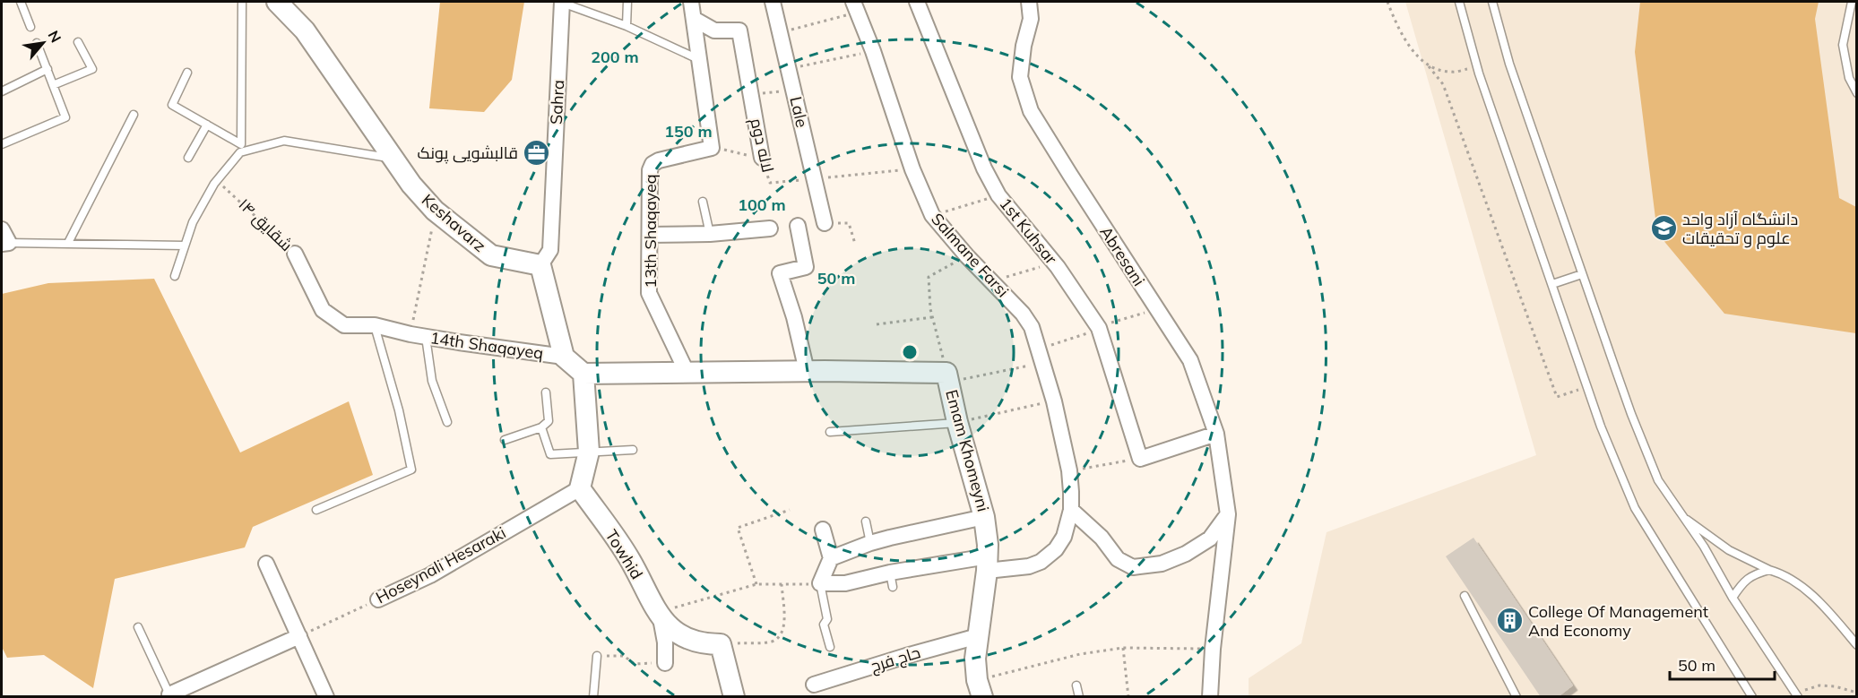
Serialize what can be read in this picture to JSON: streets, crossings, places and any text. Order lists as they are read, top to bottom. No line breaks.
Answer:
{"streets":{"street":["Sahra","Lale","لاله دوم","Keshavarz","13th Shaqayeq","1st Kuhsar","Salmane Farsi","Abresani","14th Shaqayeq","Emam Khomeyni","Towhid","Hoseynali Hesaraki","حاج فرج"],"path":["شقایق ۱۴"]},"crossings":[["Sahra","Keshavarz"],["Lale","لاله دوم"],["لاله دوم","Salmane Farsi"],["Keshavarz","14th Shaqayeq"],["شقایق ۱۴","14th Shaqayeq"],["13th Shaqayeq","Emam Khomeyni"],["Salmane Farsi","Emam Khomeyni"],["Emam Khomeyni","حاج فرج"],["Towhid","Hoseynali Hesaraki"]],"places":{"office":["قالبشویی پونک"],"school or university":["دانشگاه آزاد واحد علوم و تحقیقات"],"building":["College Of Management And Economy"]},"scale_bar":"50 m","north":"top right","rings":["200 m","150 m","100 m","50 m"]}
